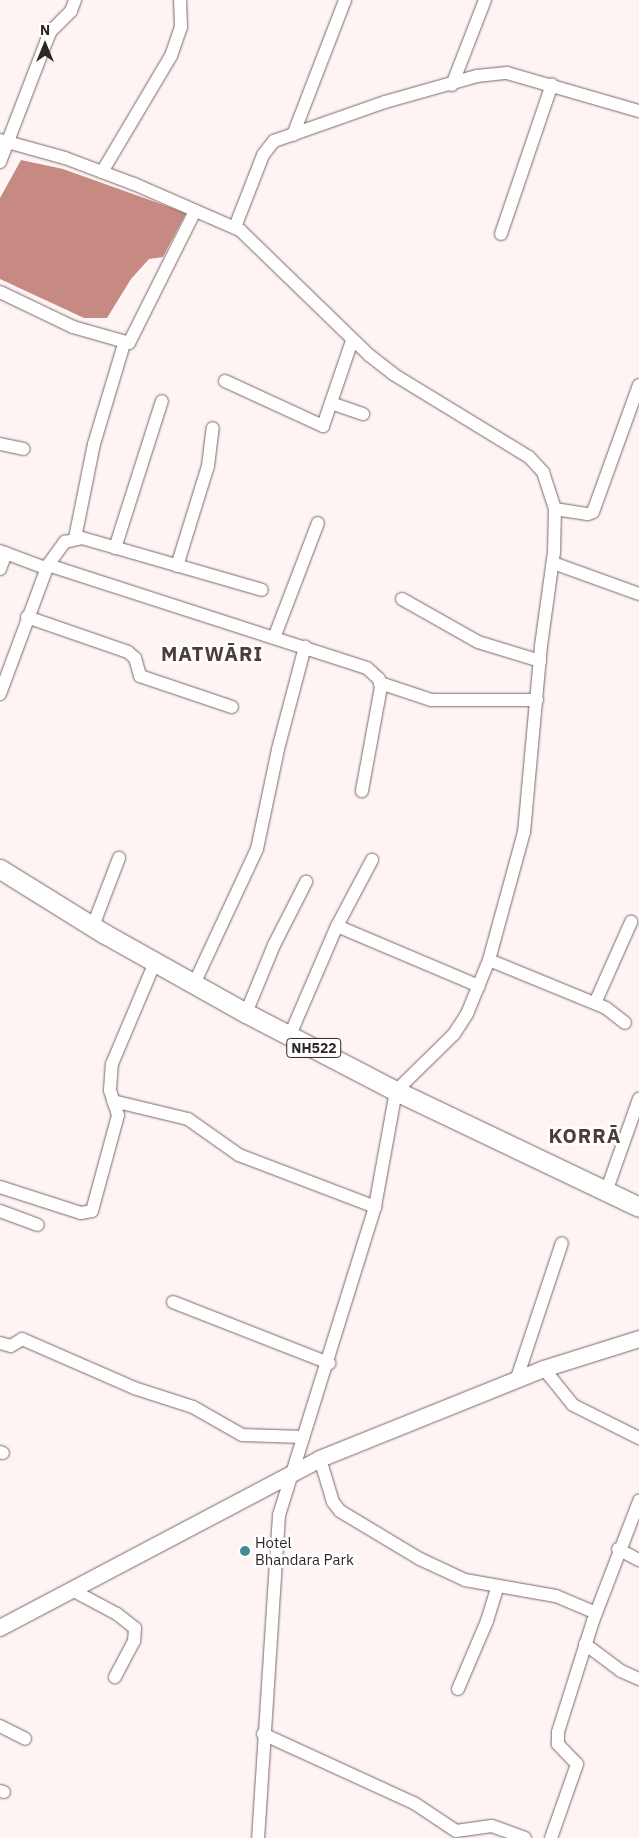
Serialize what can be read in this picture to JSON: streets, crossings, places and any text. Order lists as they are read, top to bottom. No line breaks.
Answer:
{"streets":{"highway":["NH522"]},"districts":["MATWĀRI","KORRĀ"],"places":["Hotel Bhandara Park"],"north":"top"}
